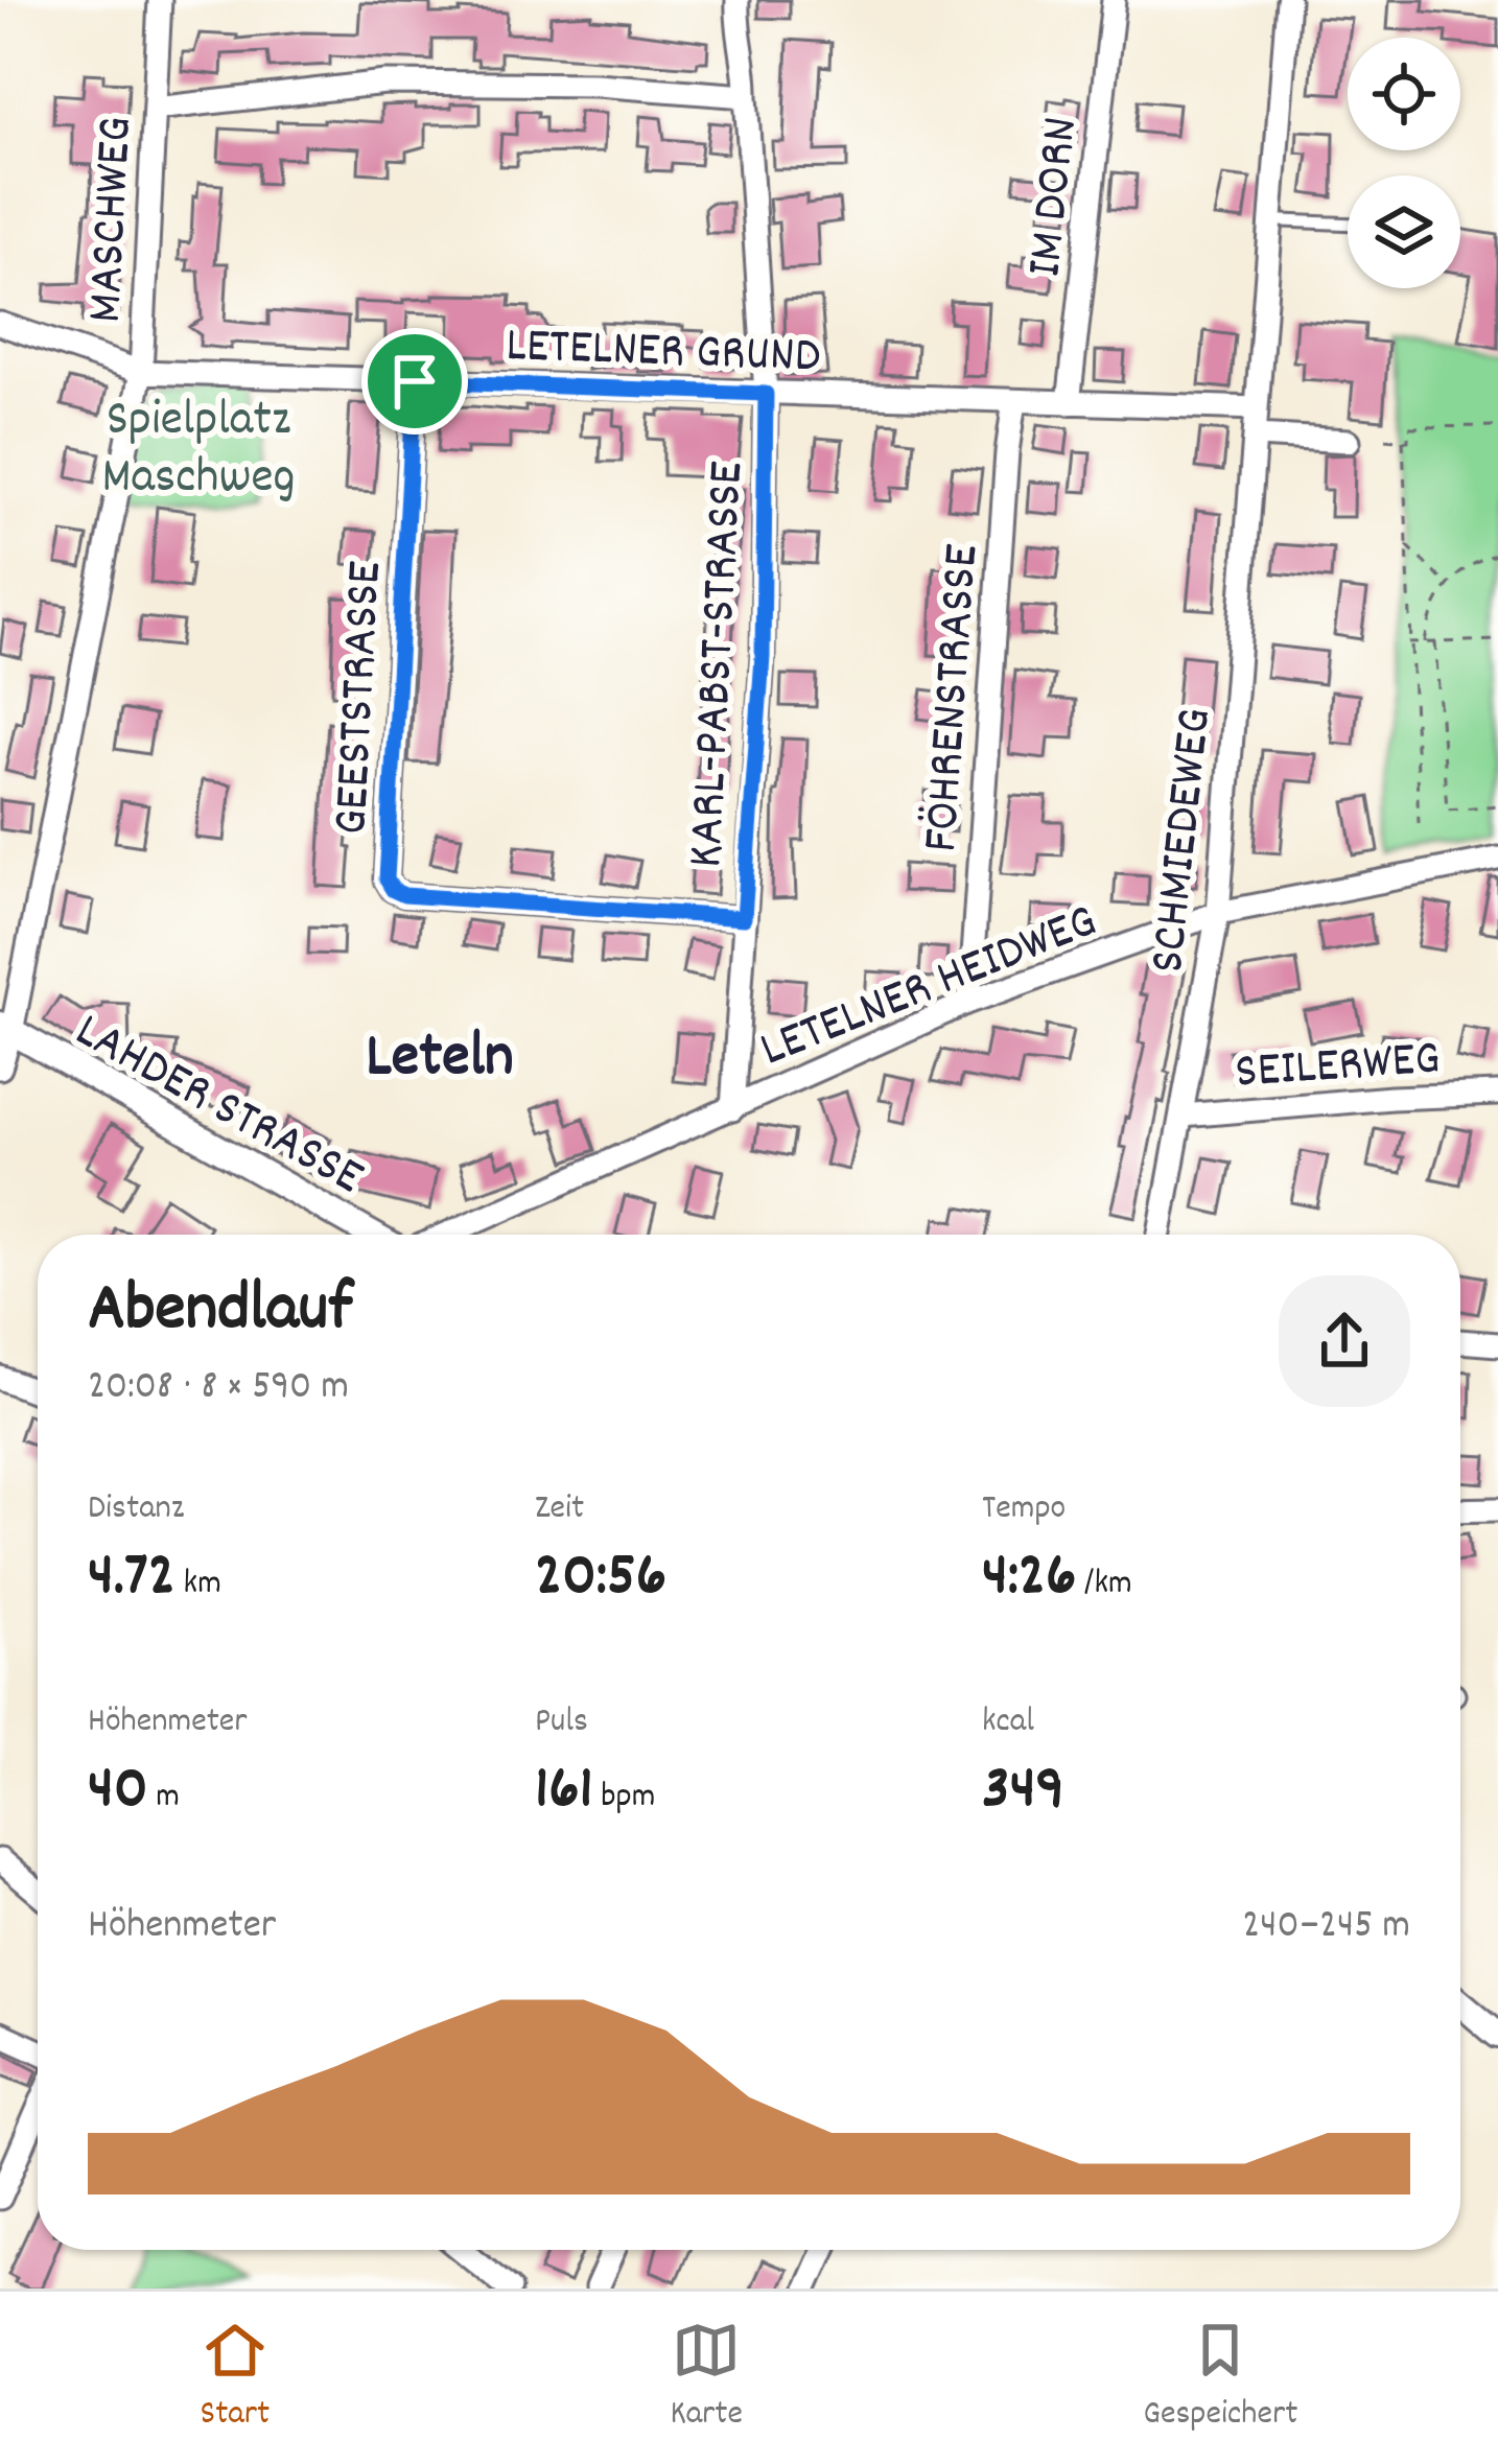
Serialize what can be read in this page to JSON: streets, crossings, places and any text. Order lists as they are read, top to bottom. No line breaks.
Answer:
{"streets":{"street":["IM DORN","MASCHWEG","LETELNER GRUND","KARL-PABST-STRASSE","GEESTSTRASSE","FÖHRENSTRASSE","SCHMIEDEWEG","LETELNER HEIDWEG","SEILERWEG","LAHDER STRASSE"]},"crossings":[["IM DORN","LETELNER GRUND"],["MASCHWEG","LETELNER GRUND"],["MASCHWEG","LAHDER STRASSE"],["LETELNER GRUND","KARL-PABST-STRASSE"],["LETELNER GRUND","GEESTSTRASSE"],["LETELNER GRUND","FÖHRENSTRASSE"],["LETELNER GRUND","SCHMIEDEWEG"],["KARL-PABST-STRASSE","GEESTSTRASSE"],["KARL-PABST-STRASSE","LETELNER HEIDWEG"],["FÖHRENSTRASSE","LETELNER HEIDWEG"],["SCHMIEDEWEG","LETELNER HEIDWEG"],["SCHMIEDEWEG","SEILERWEG"]],"districts":["Leteln"],"parks":["Spielplatz Maschweg"],"page":{"heading":["Abendlauf","20:08 · 8 × 590 m"],"stats":[["Distanz","4.72 km"],["Zeit","20:56"],["Tempo","4:26 /km"],["Höhenmeter","40 m"],["Puls","161 bpm"],["kcal","349"]],"chart":["Höhenmeter","240–245 m"],"tabs":["Start","Karte","Gespeichert"]}}
